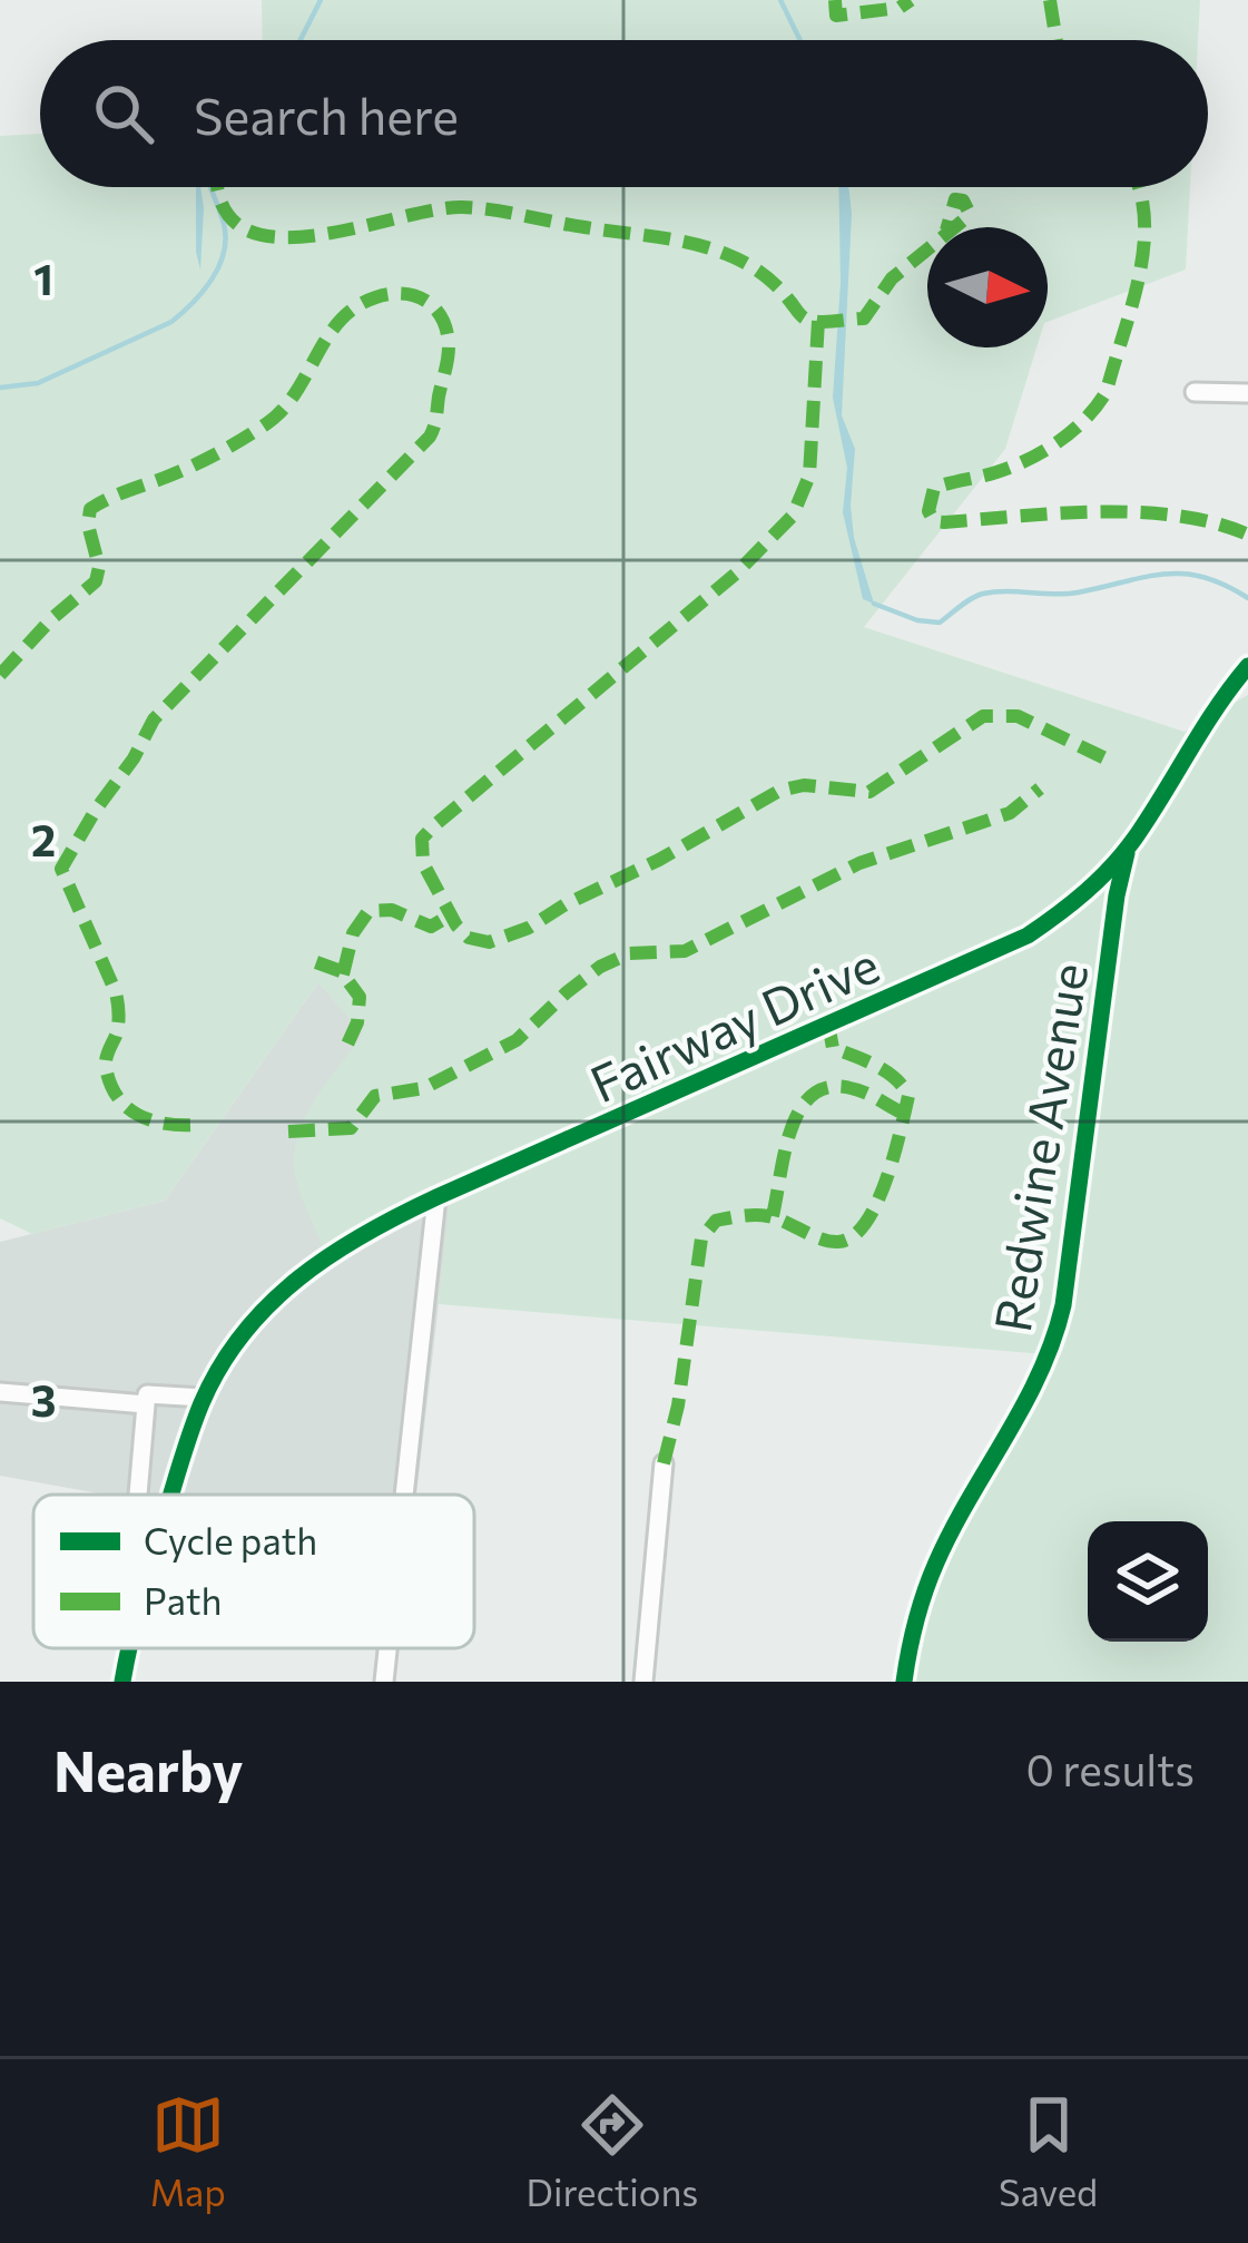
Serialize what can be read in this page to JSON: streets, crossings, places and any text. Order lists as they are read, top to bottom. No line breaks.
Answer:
{"streets":{"street":["Fairway Drive","Redwine Avenue"]},"crossings":[["Fairway Drive","Redwine Avenue"]],"legend":["Cycle path","Path"],"north":"right","page":{"search":"Search here","heading":["Nearby","0 results"],"nav":["Map","Directions","Saved"]},"grid":{"rows":["1","2","3"]}}
